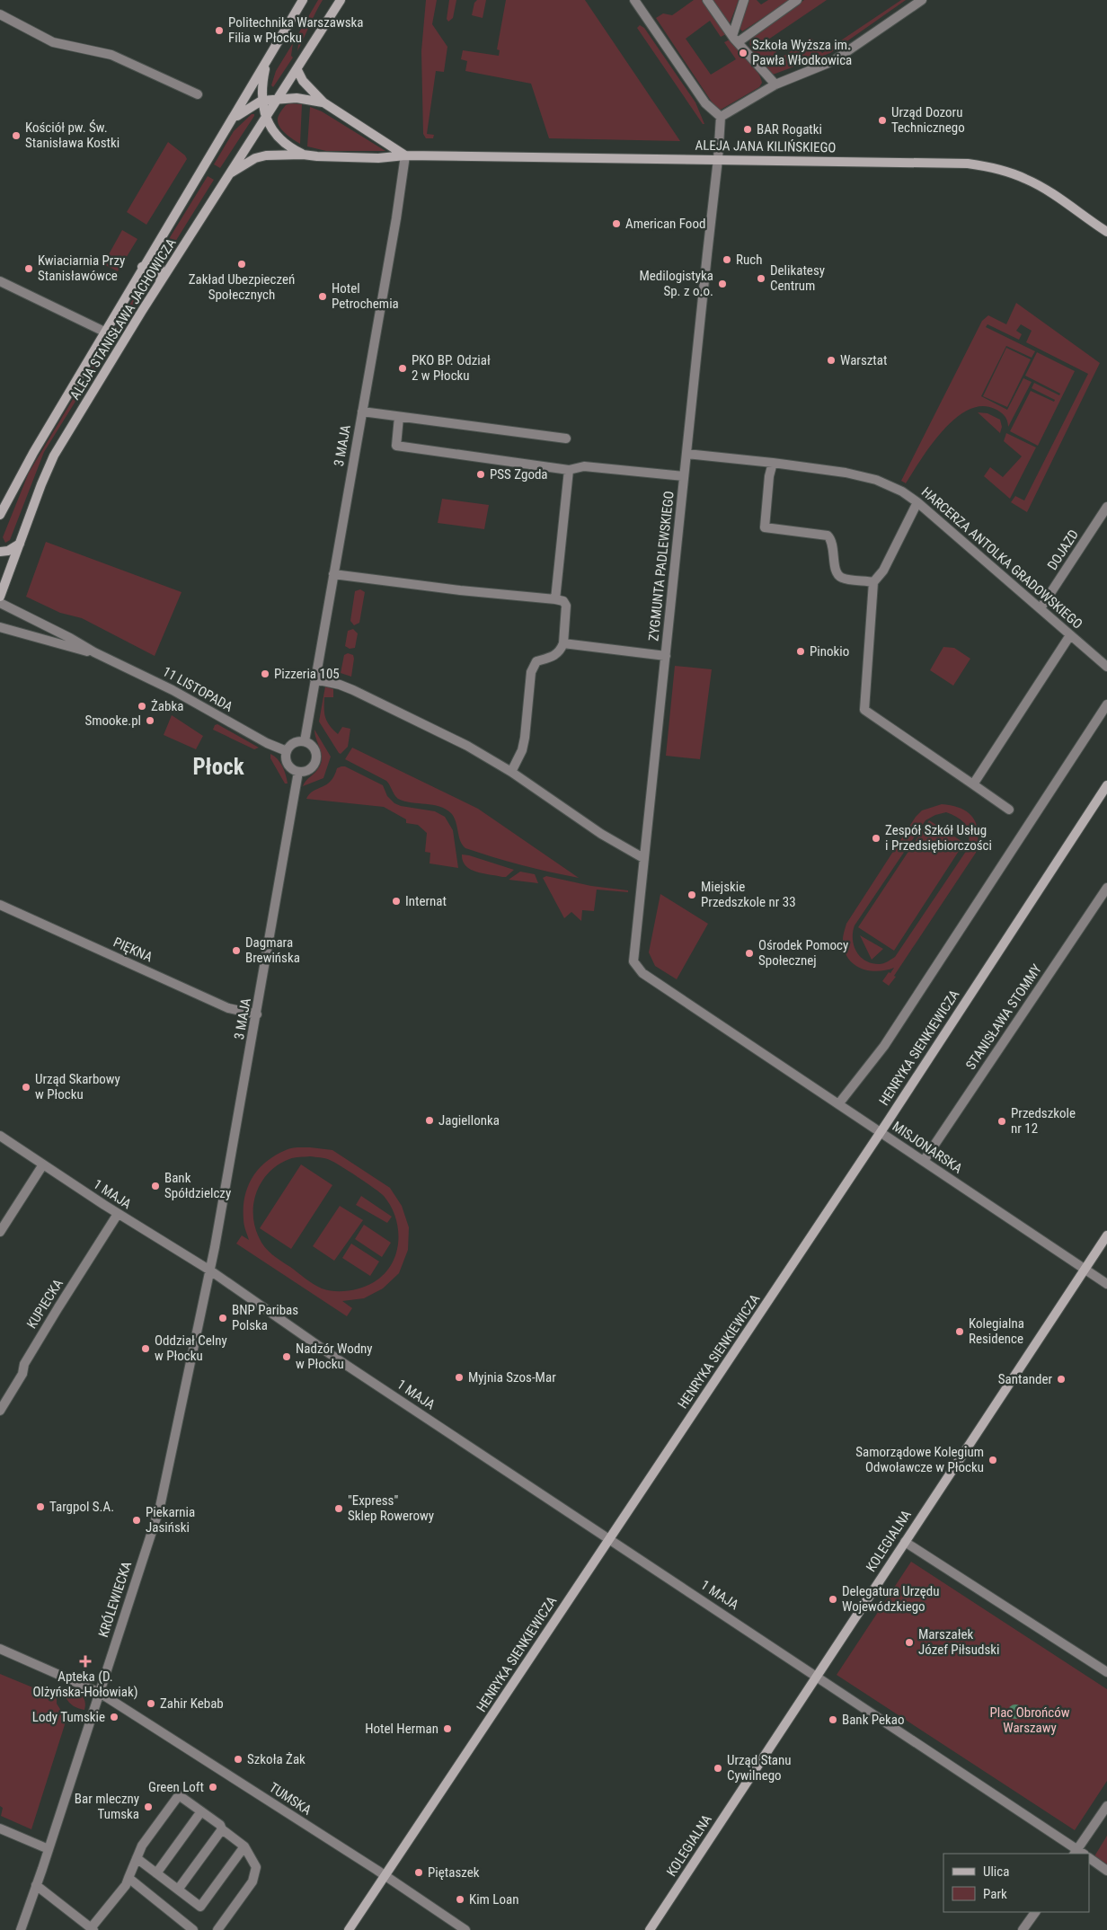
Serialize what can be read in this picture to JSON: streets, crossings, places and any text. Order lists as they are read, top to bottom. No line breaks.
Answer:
{"streets":{"main road":["ALEJA JANA KILIŃSKIEGO","ALEJA STANISŁAWA JACHOWICZA","HENRYKA SIENKIEWICZA","KOLEGIALNA"],"street":["3 MAJA","DOJAZD","HARCERZA ANTOLKA GRADOWSKIEGO","ZYGMUNTA PADLEWSKIEGO","11 LISTOPADA","PIĘKNA","STANISŁAWA STOMMY","MISJONARSKA","1 MAJA","KUPIECKA","KRÓLEWIECKA","TUMSKA"]},"crossings":[["ALEJA JANA KILIŃSKIEGO","ALEJA STANISŁAWA JACHOWICZA"],["ALEJA JANA KILIŃSKIEGO","3 MAJA"],["ALEJA JANA KILIŃSKIEGO","ZYGMUNTA PADLEWSKIEGO"],["3 MAJA","11 LISTOPADA"],["3 MAJA","PIĘKNA"],["3 MAJA","1 MAJA"],["3 MAJA","KRÓLEWIECKA"],["DOJAZD","HARCERZA ANTOLKA GRADOWSKIEGO"],["HARCERZA ANTOLKA GRADOWSKIEGO","ZYGMUNTA PADLEWSKIEGO"],["ZYGMUNTA PADLEWSKIEGO","MISJONARSKA"],["STANISŁAWA STOMMY","MISJONARSKA"],["HENRYKA SIENKIEWICZA","MISJONARSKA"],["HENRYKA SIENKIEWICZA","1 MAJA"],["HENRYKA SIENKIEWICZA","TUMSKA"],["MISJONARSKA","KOLEGIALNA"],["1 MAJA","KUPIECKA"],["1 MAJA","KOLEGIALNA"],["1 MAJA","KRÓLEWIECKA"],["KRÓLEWIECKA","TUMSKA"]],"districts":["Płock"],"parks":["Plac Obrońców Warszawy"],"places":{"other":["Politechnika Warszawska Filia w Płocku","Szkoła Wyższa im. Pawła Włodkowica","Urząd Dozoru Technicznego","BAR Rogatki","Kościół pw. Św. Stanisława Kostki","American Food","Ruch","Zakład Ubezpieczeń Społecznych","Kwiaciarnia Przy Stanisławówce","Delikatesy Centrum","Medilogistyka Sp. z o.o.","Hotel Petrochemia","Warsztat","PKO BP. Odział 2 w Płocku","PSS Zgoda","Pinokio","Pizzeria 105","Żabka","Smooke.pl","Zespół Szkół Usług i Przedsiębiorczości","Miejskie Przedszkole nr 33","Internat","Dagmara Brewińska","Ośrodek Pomocy Społecznej","Urząd Skarbowy w Płocku","Jagiellonka","Przedszkole nr 12","Bank Spółdzielczy","BNP Paribas Polska","Kolegialna Residence","Oddział Celny w Płocku","Nadzór Wodny w Płocku","Myjnia Szos-Mar","Santander","Samorządowe Kolegium Odwoławcze w Płocku","Targpol S.A.","\"Express\" Sklep Rowerowy","Piekarnia Jasiński","Delegatura Urzędu Wojewódzkiego","Marszałek Józef Piłsudski","Zahir Kebab","Lody Tumskie","Bank Pekao","Hotel Herman","Szkoła Żak","Urząd Stanu Cywilnego","Green Loft","Bar mleczny Tumska","Piętaszek","Kim Loan"],"health":["Apteka (D. Olżyńska-Hołowiak)"]},"legend":["Ulica","Park"]}
